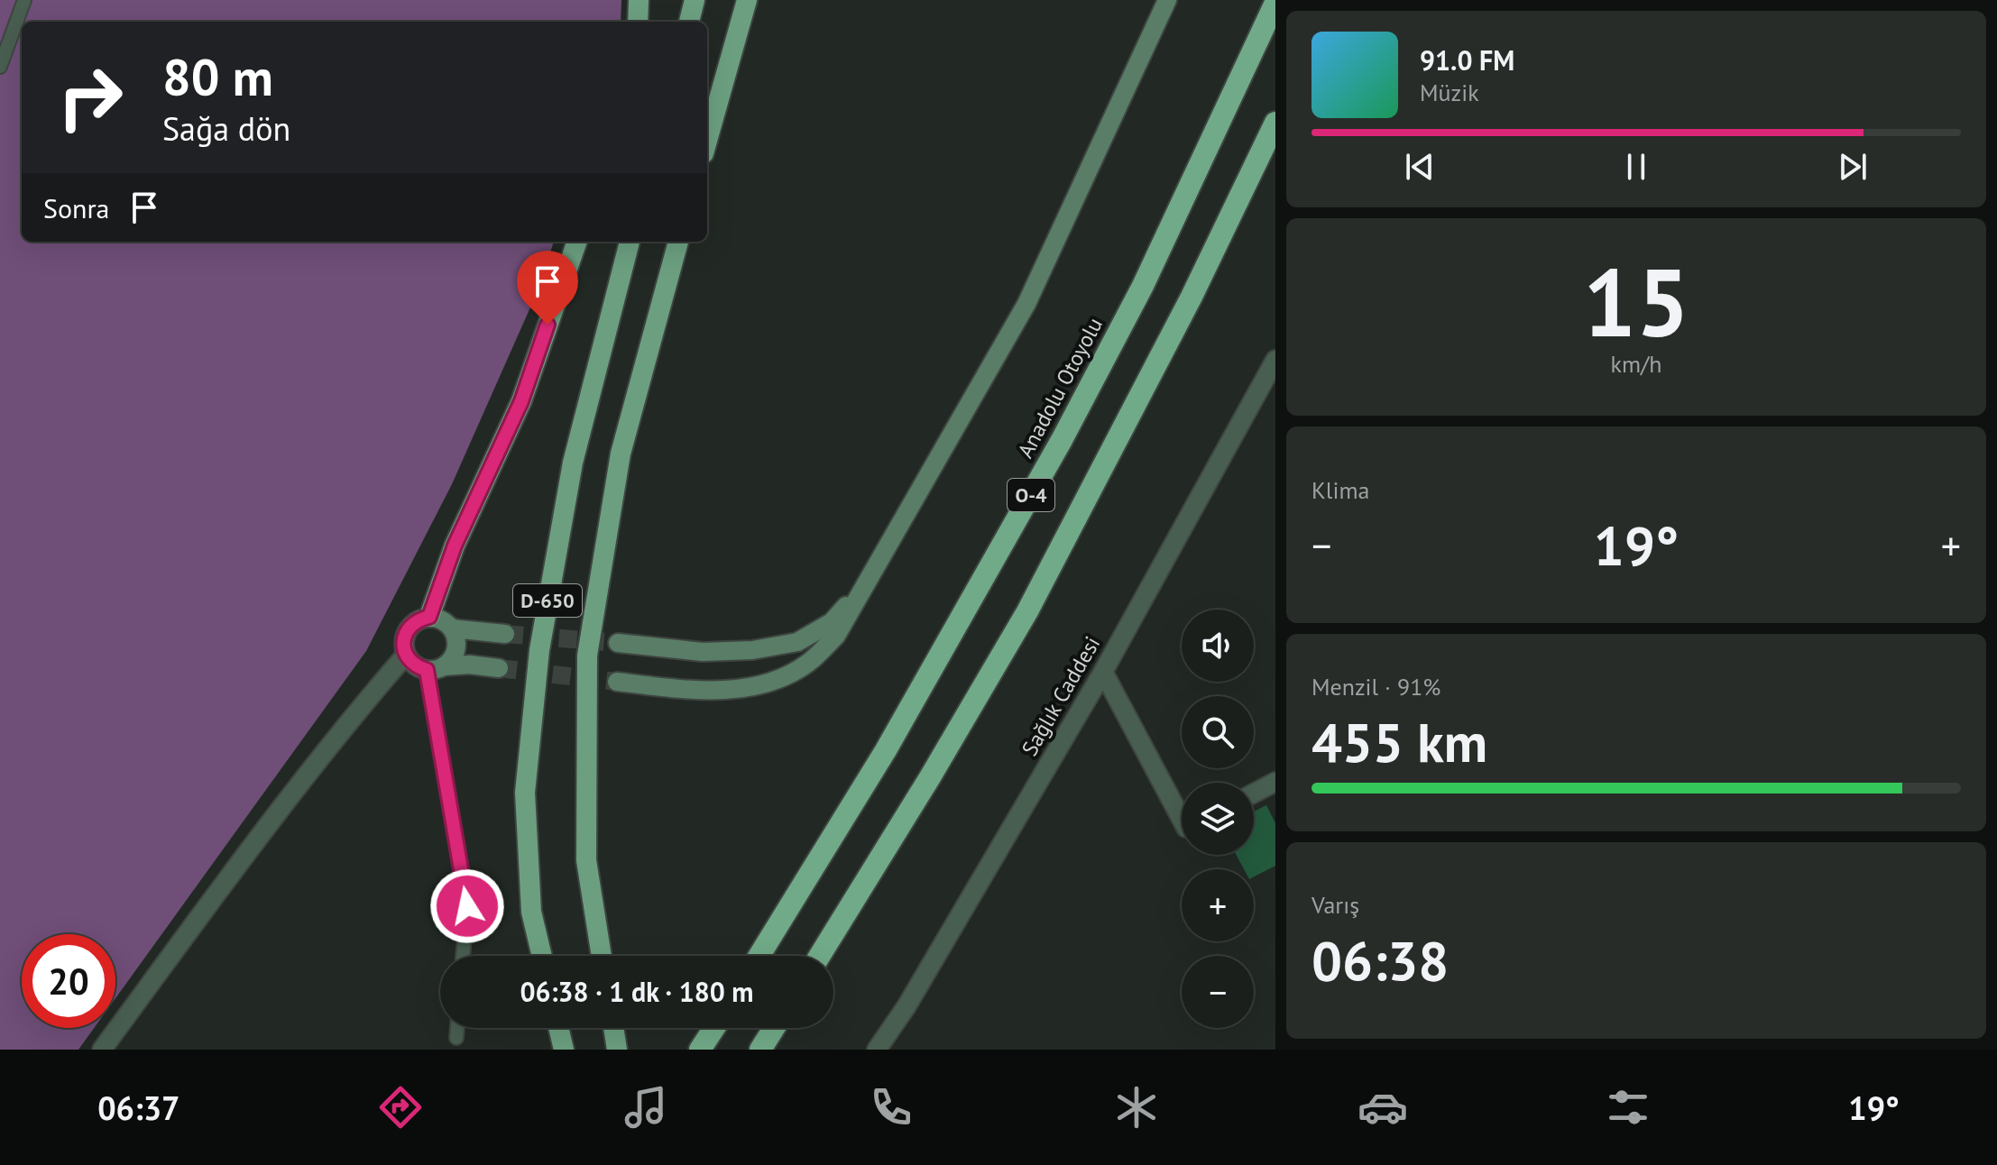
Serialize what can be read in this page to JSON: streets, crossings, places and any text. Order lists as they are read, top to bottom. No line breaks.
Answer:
{"streets":{"highway":["Anadolu Otoyolu","O-4","D-650"],"street":["Sağlık Caddesi"]},"page":{"turn":["80 m","Sağa dön"],"song":["91.0 FM","Müzik"],"then":"Sonra","tile":[["15","km/h"],"Klima",["Menzil · 91%","455 km"],["Varış","06:38"]],"heat":["−","19°","+"],"map_buttons":["+","−"],"limit":"20","trip":"06:38 · 1 dk · 180 m","tabs":["06:37","19°"]}}
